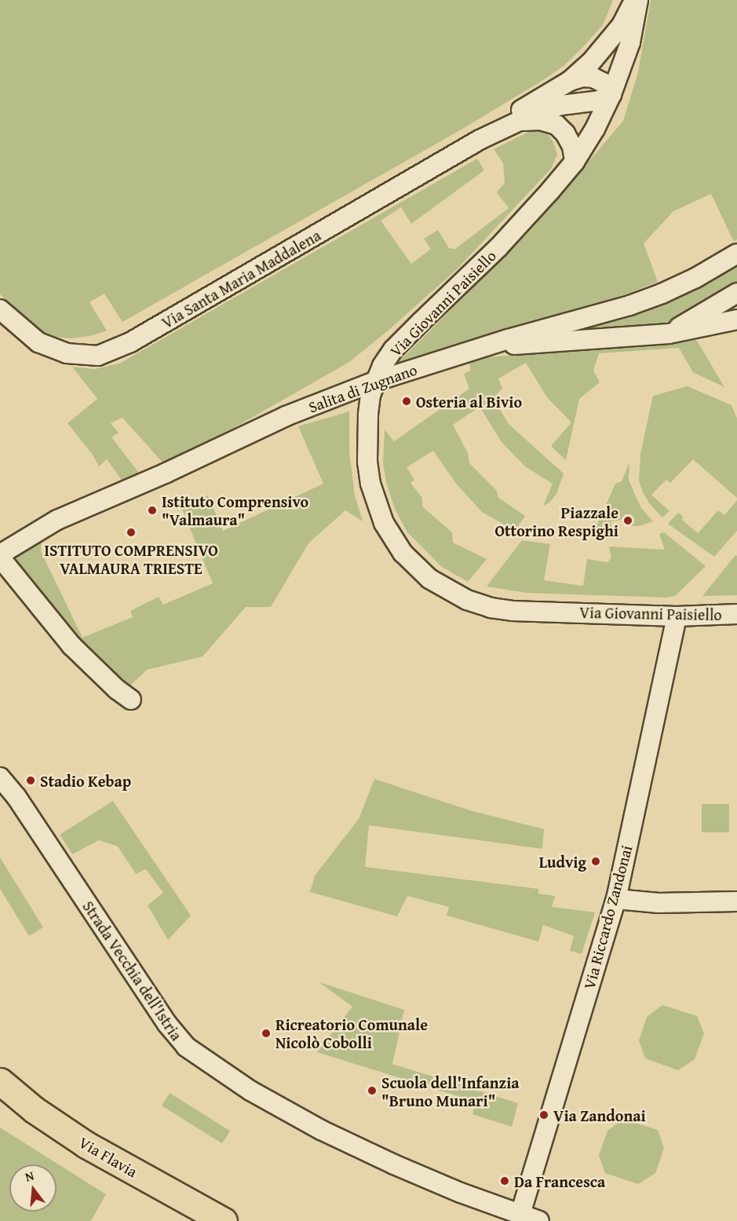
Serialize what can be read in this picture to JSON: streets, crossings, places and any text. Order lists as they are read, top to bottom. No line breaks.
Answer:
{"streets":{"main road":["Via Flavia"],"street":["Via Santa Maria Maddalena","Via Giovanni Paisiello","Salita di Zugnano","Via Riccardo Zandonai","Strada Vecchia dell'Istria"]},"crossings":[["Via Santa Maria Maddalena","Via Giovanni Paisiello"],["Via Giovanni Paisiello","Salita di Zugnano"],["Via Giovanni Paisiello","Via Riccardo Zandonai"],["Via Riccardo Zandonai","Strada Vecchia dell'Istria"]],"places":["Osteria al Bivio","Istituto Comprensivo \"Valmaura\"","Piazzale Ottorino Respighi","ISTITUTO COMPRENSIVO VALMAURA TRIESTE","Stadio Kebap","Ludvig","Ricreatorio Comunale Nicolò Cobolli","Scuola dell'Infanzia \"Bruno Munari\"","Via Zandonai","Da Francesca"],"north":"top"}
